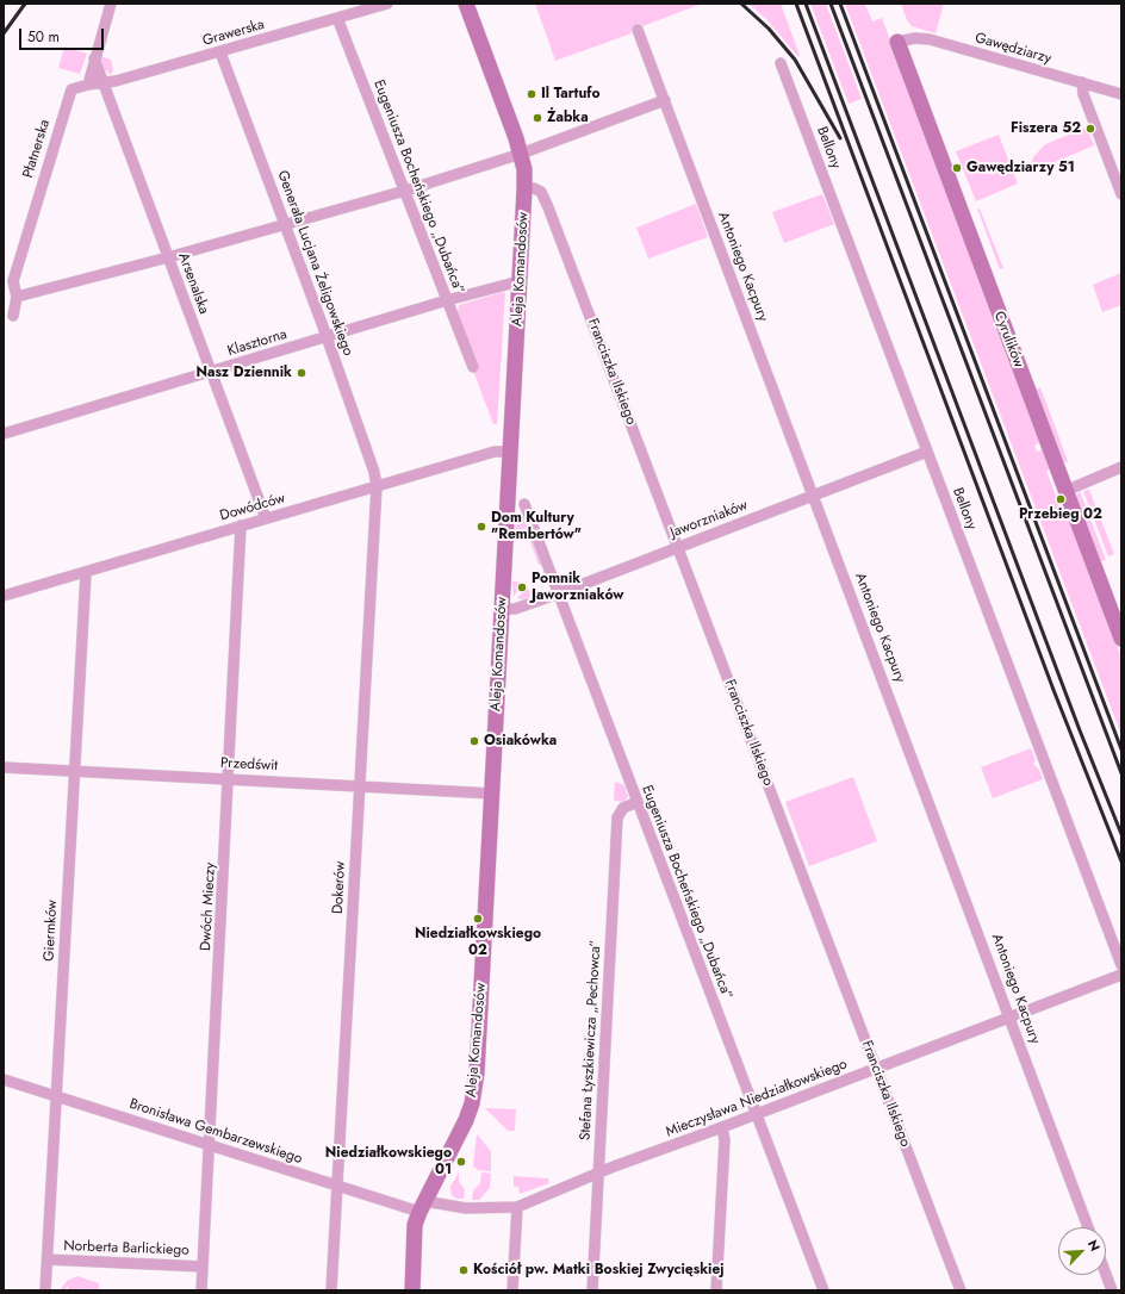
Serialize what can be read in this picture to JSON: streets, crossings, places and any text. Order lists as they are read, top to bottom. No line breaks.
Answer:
{"streets":{"street":["Grawerska","Gawędziarzy","Bellony","Płatnerska","Eugeniusza Bocheńskiego „Dubańca”","Generała Lucjana Żeligowskiego","Antoniego Kacpury","Aleja Komandosów","Arsenalska","Cyrulików","Klasztorna","Franciszka Ilskiego","Dowódców","Jaworzniaków","Przedświt","Dokerów","Dwóch Mieczy","Giermków","Stefana Łyszkiewicza „Pechowca”","Mieczysława Niedziałkowskiego","Bronisława Gembarzewskiego","Norberta Barlickiego"]},"crossings":[["Grawerska","Płatnerska"],["Grawerska","Eugeniusza Bocheńskiego „Dubańca”"],["Grawerska","Generała Lucjana Żeligowskiego"],["Grawerska","Arsenalska"],["Gawędziarzy","Cyrulików"],["Bellony","Jaworzniaków"],["Eugeniusza Bocheńskiego „Dubańca”","Klasztorna"],["Eugeniusza Bocheńskiego „Dubańca”","Jaworzniaków"],["Eugeniusza Bocheńskiego „Dubańca”","Stefana Łyszkiewicza „Pechowca”"],["Eugeniusza Bocheńskiego „Dubańca”","Mieczysława Niedziałkowskiego"],["Generała Lucjana Żeligowskiego","Klasztorna"],["Generała Lucjana Żeligowskiego","Dowódców"],["Generała Lucjana Żeligowskiego","Dokerów"],["Antoniego Kacpury","Jaworzniaków"],["Antoniego Kacpury","Mieczysława Niedziałkowskiego"],["Aleja Komandosów","Klasztorna"],["Aleja Komandosów","Franciszka Ilskiego"],["Aleja Komandosów","Dowódców"],["Aleja Komandosów","Jaworzniaków"],["Aleja Komandosów","Przedświt"],["Aleja Komandosów","Mieczysława Niedziałkowskiego"],["Aleja Komandosów","Bronisława Gembarzewskiego"],["Arsenalska","Klasztorna"],["Arsenalska","Dowódców"],["Franciszka Ilskiego","Jaworzniaków"],["Franciszka Ilskiego","Mieczysława Niedziałkowskiego"],["Dowódców","Dokerów"],["Dowódców","Dwóch Mieczy"],["Dowódców","Giermków"],["Przedświt","Dokerów"],["Przedświt","Dwóch Mieczy"],["Przedświt","Giermków"],["Dokerów","Bronisława Gembarzewskiego"],["Dwóch Mieczy","Bronisława Gembarzewskiego"],["Dwóch Mieczy","Norberta Barlickiego"],["Giermków","Bronisława Gembarzewskiego"],["Giermków","Norberta Barlickiego"],["Stefana Łyszkiewicza „Pechowca”","Mieczysława Niedziałkowskiego"],["Mieczysława Niedziałkowskiego","Bronisława Gembarzewskiego"]],"places":["Il Tartufo","Żabka","Fiszera 52","Gawędziarzy 51","Nasz Dziennik","Przebieg 02","Dom Kultury \"Rembertów\"","Pomnik Jaworzniaków","Osiakówka","Niedziałkowskiego 02","Niedziałkowskiego 01","Kościół pw. Matki Boskiej Zwycięskiej"],"scale_bar":"50 m","north":"top right"}
